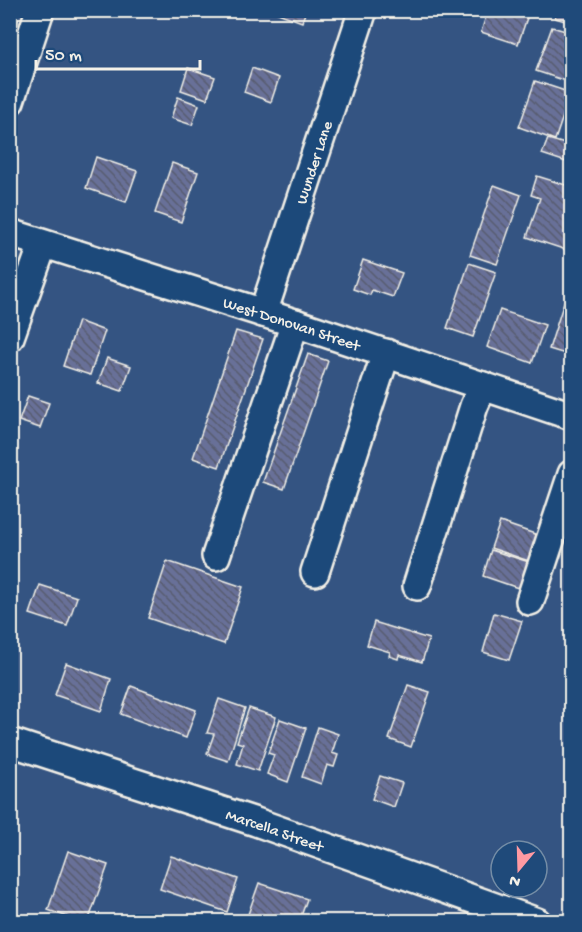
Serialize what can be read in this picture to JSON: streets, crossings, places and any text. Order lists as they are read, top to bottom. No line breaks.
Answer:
{"streets":{"street":["Wunder Lane","West Donovan Street","Marcella Street"]},"crossings":[["Wunder Lane","West Donovan Street"]],"scale_bar":"50 m","north":"bottom"}
